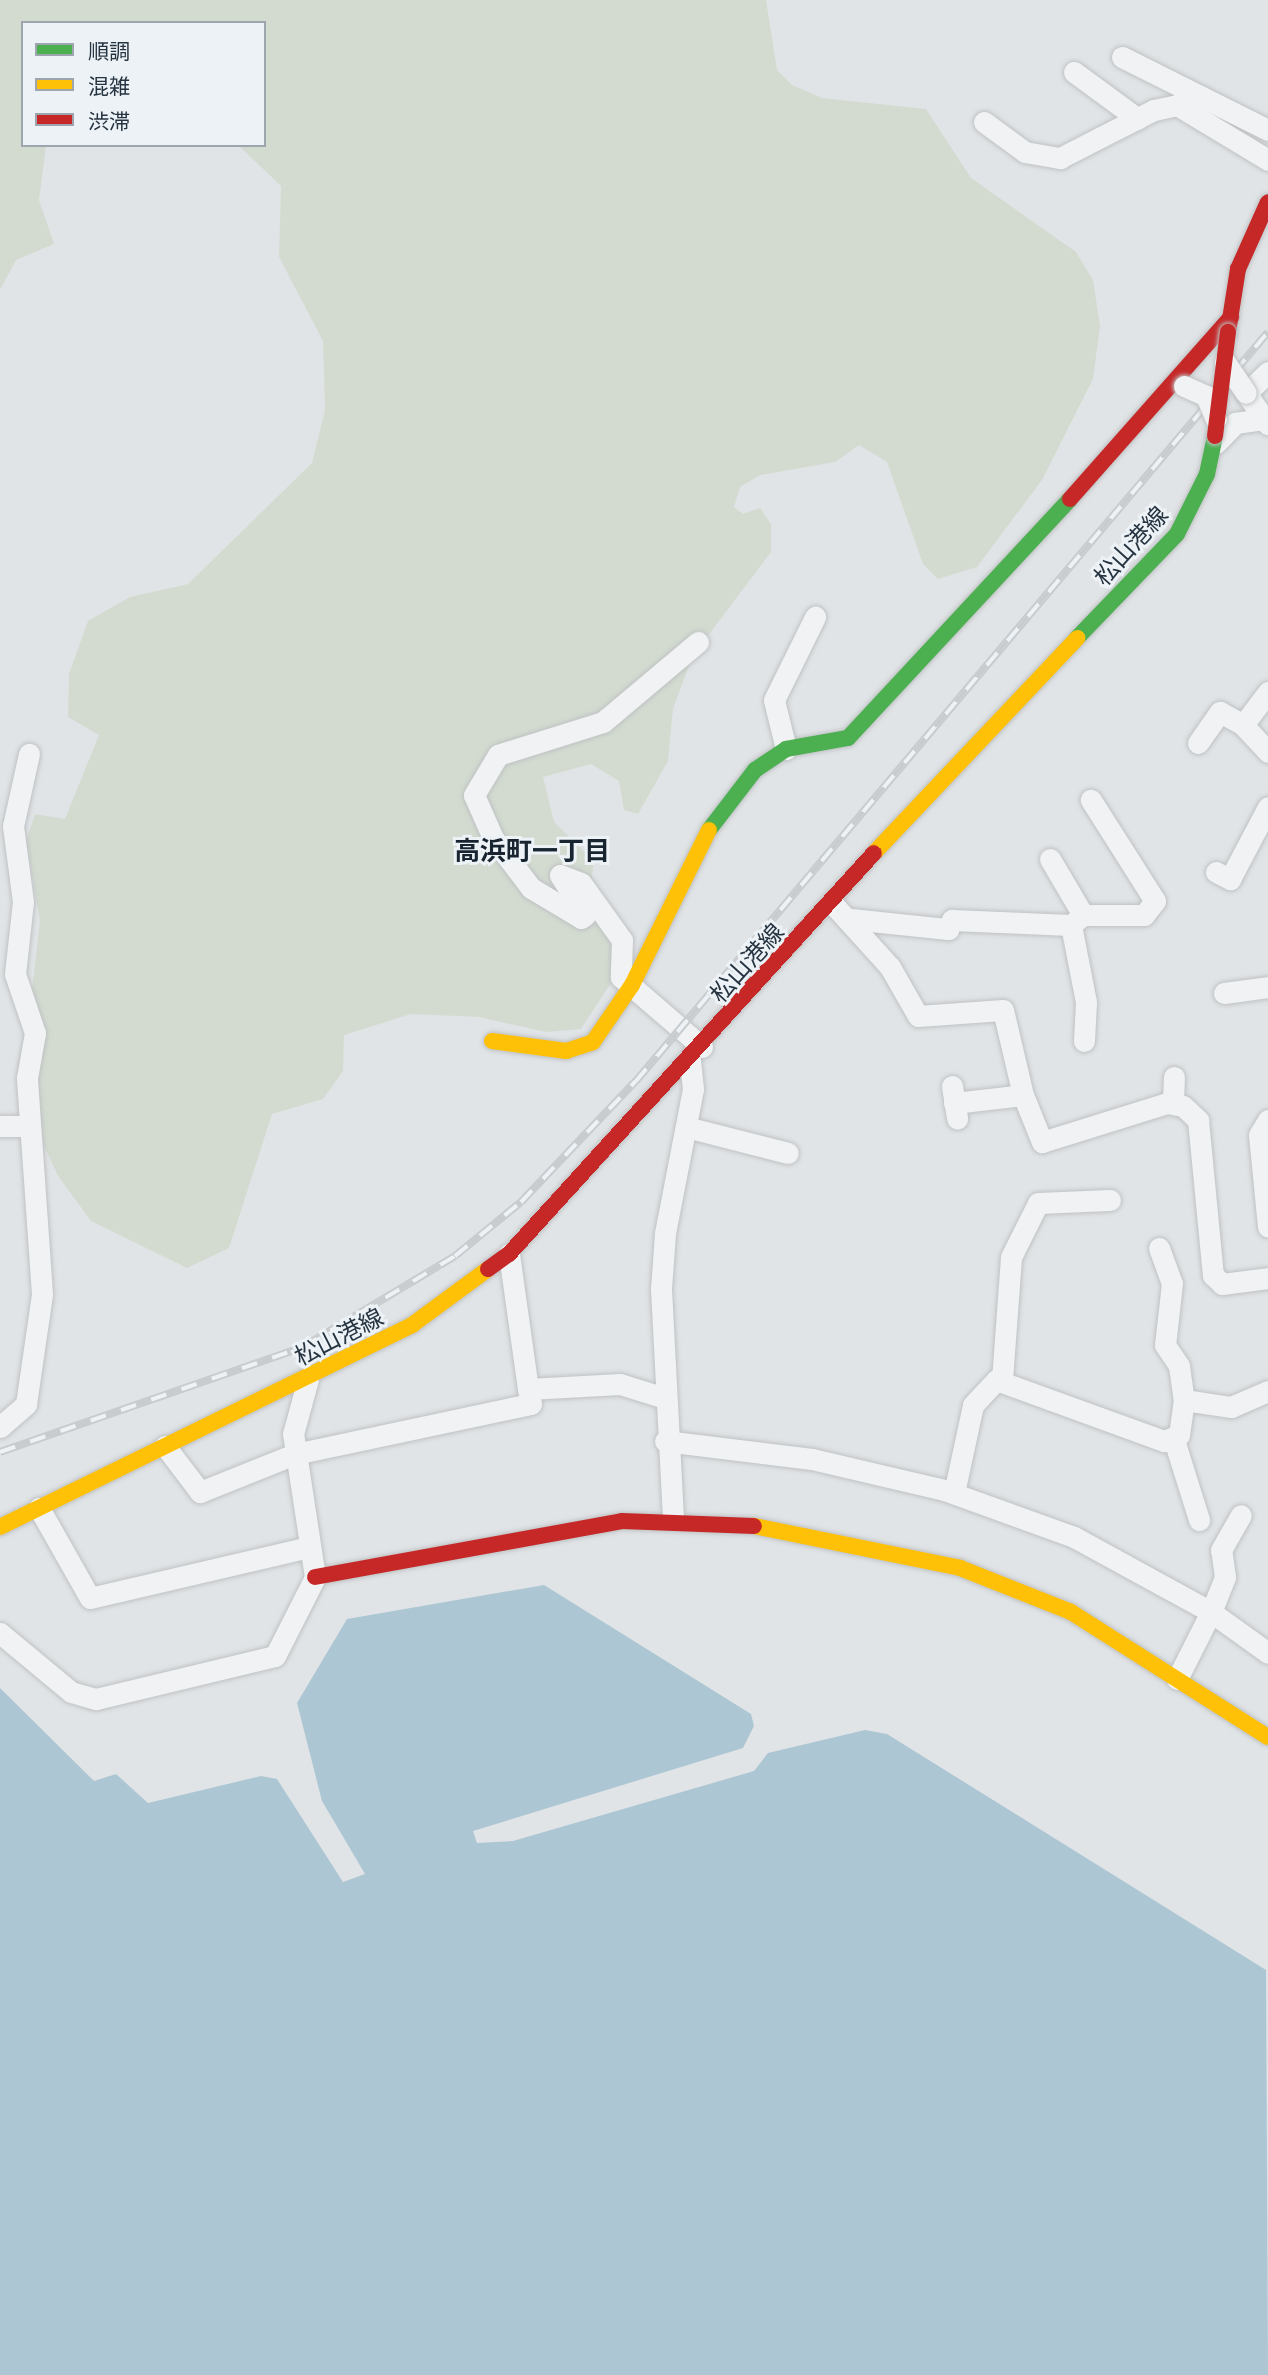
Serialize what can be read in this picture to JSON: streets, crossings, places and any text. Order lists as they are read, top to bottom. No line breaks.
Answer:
{"streets":{"street":["松山港線"]},"districts":["高浜町一丁目"],"legend":["順調","混雑","渋滞"]}
